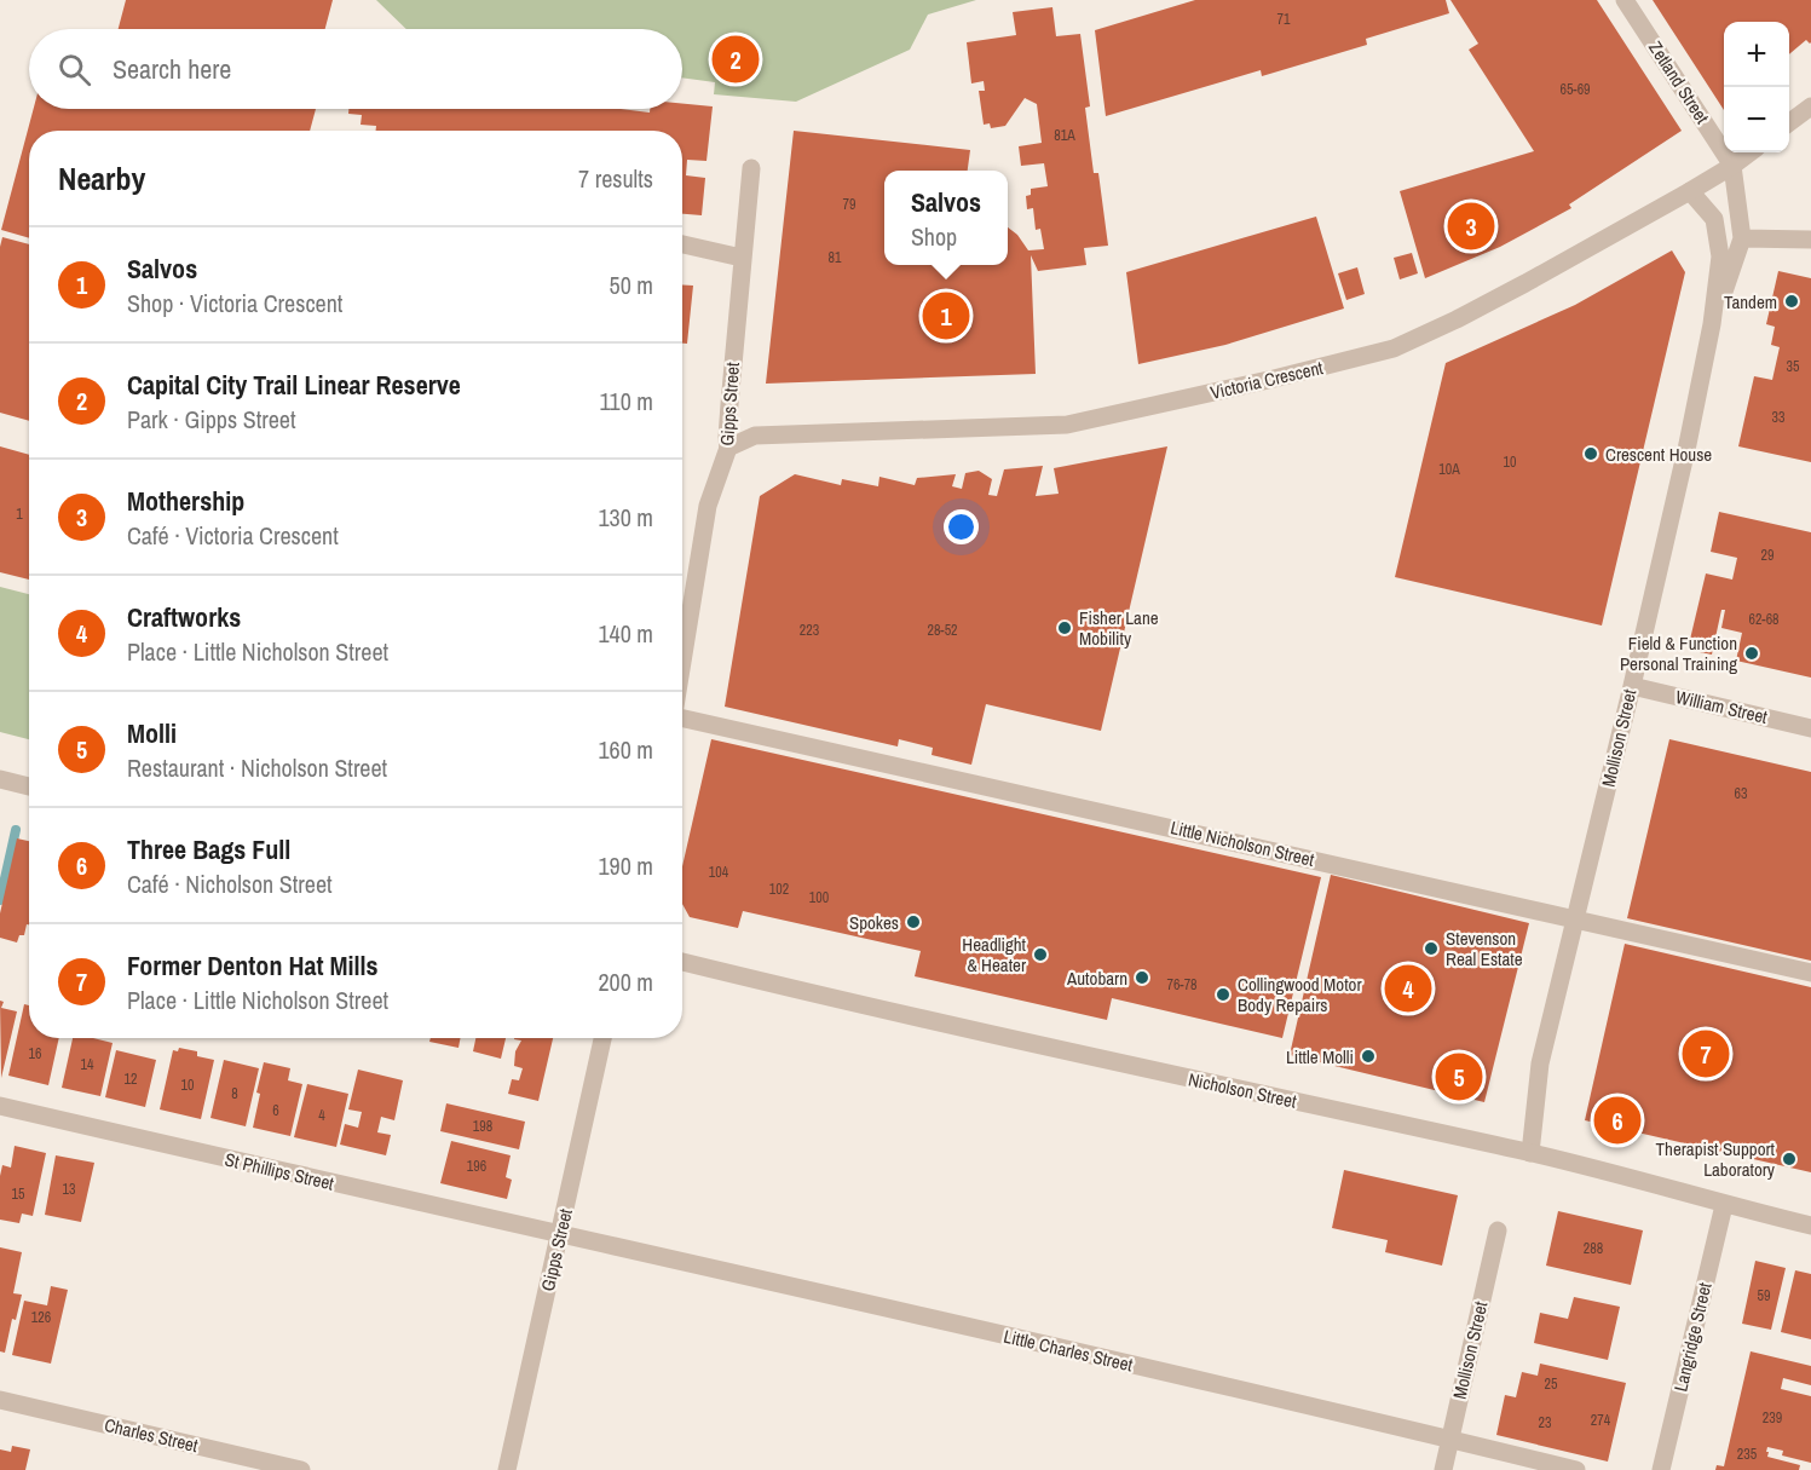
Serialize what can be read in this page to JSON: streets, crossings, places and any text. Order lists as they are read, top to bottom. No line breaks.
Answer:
{"streets":{"street":["Zetland Street","Victoria Crescent","Gipps Street","William Street","Mollison Street","Little Nicholson Street","Nicholson Street","St Phillips Street","Langridge Street","Little Charles Street","Charles Street"]},"crossings":[["Zetland Street","Victoria Crescent"],["Zetland Street","Mollison Street"],["Victoria Crescent","Gipps Street"],["Victoria Crescent","Mollison Street"],["Gipps Street","St Phillips Street"],["Gipps Street","Little Charles Street"],["William Street","Mollison Street"],["Mollison Street","Little Nicholson Street"],["Mollison Street","Nicholson Street"],["Mollison Street","Little Charles Street"],["Nicholson Street","Langridge Street"],["St Phillips Street","Little Charles Street"]],"places":["Tandem","Crescent House","Fisher Lane Mobility","Field & Function Personal Training","Spokes","Stevenson Real Estate","Headlight & Heater","Autobarn","Collingwood Motor Body Repairs","Little Molli","Therapist Support Laboratory"],"house_numbers":["71","65-69","81A","79","81","35","33","10","10A","1","29","62-68","223","28-52","63","104","102","100","76-78","16","14","12","10","8","6","4","198","196","13","15","288","59","126","25","239","274","23","235"],"page":{"map_buttons":["+","−"],"search":"Search here","pins":["2","3","1","4","7","5","6"],"heading":["Nearby","7 results"],"popup":["Salvos","Shop"],"list":[{"mark":"1","name":"Salvos","note":"Shop · Victoria Crescent","value":"50 m"},{"mark":"2","name":"Capital City Trail Linear Reserve","note":"Park · Gipps Street","value":"110 m"},{"mark":"3","name":"Mothership","note":"Café · Victoria Crescent","value":"130 m"},{"mark":"4","name":"Craftworks","note":"Place · Little Nicholson Street","value":"140 m"},{"mark":"5","name":"Molli","note":"Restaurant · Nicholson Street","value":"160 m"},{"mark":"6","name":"Three Bags Full","note":"Café · Nicholson Street","value":"190 m"},{"mark":"7","name":"Former Denton Hat Mills","note":"Place · Little Nicholson Street","value":"200 m"}]}}
